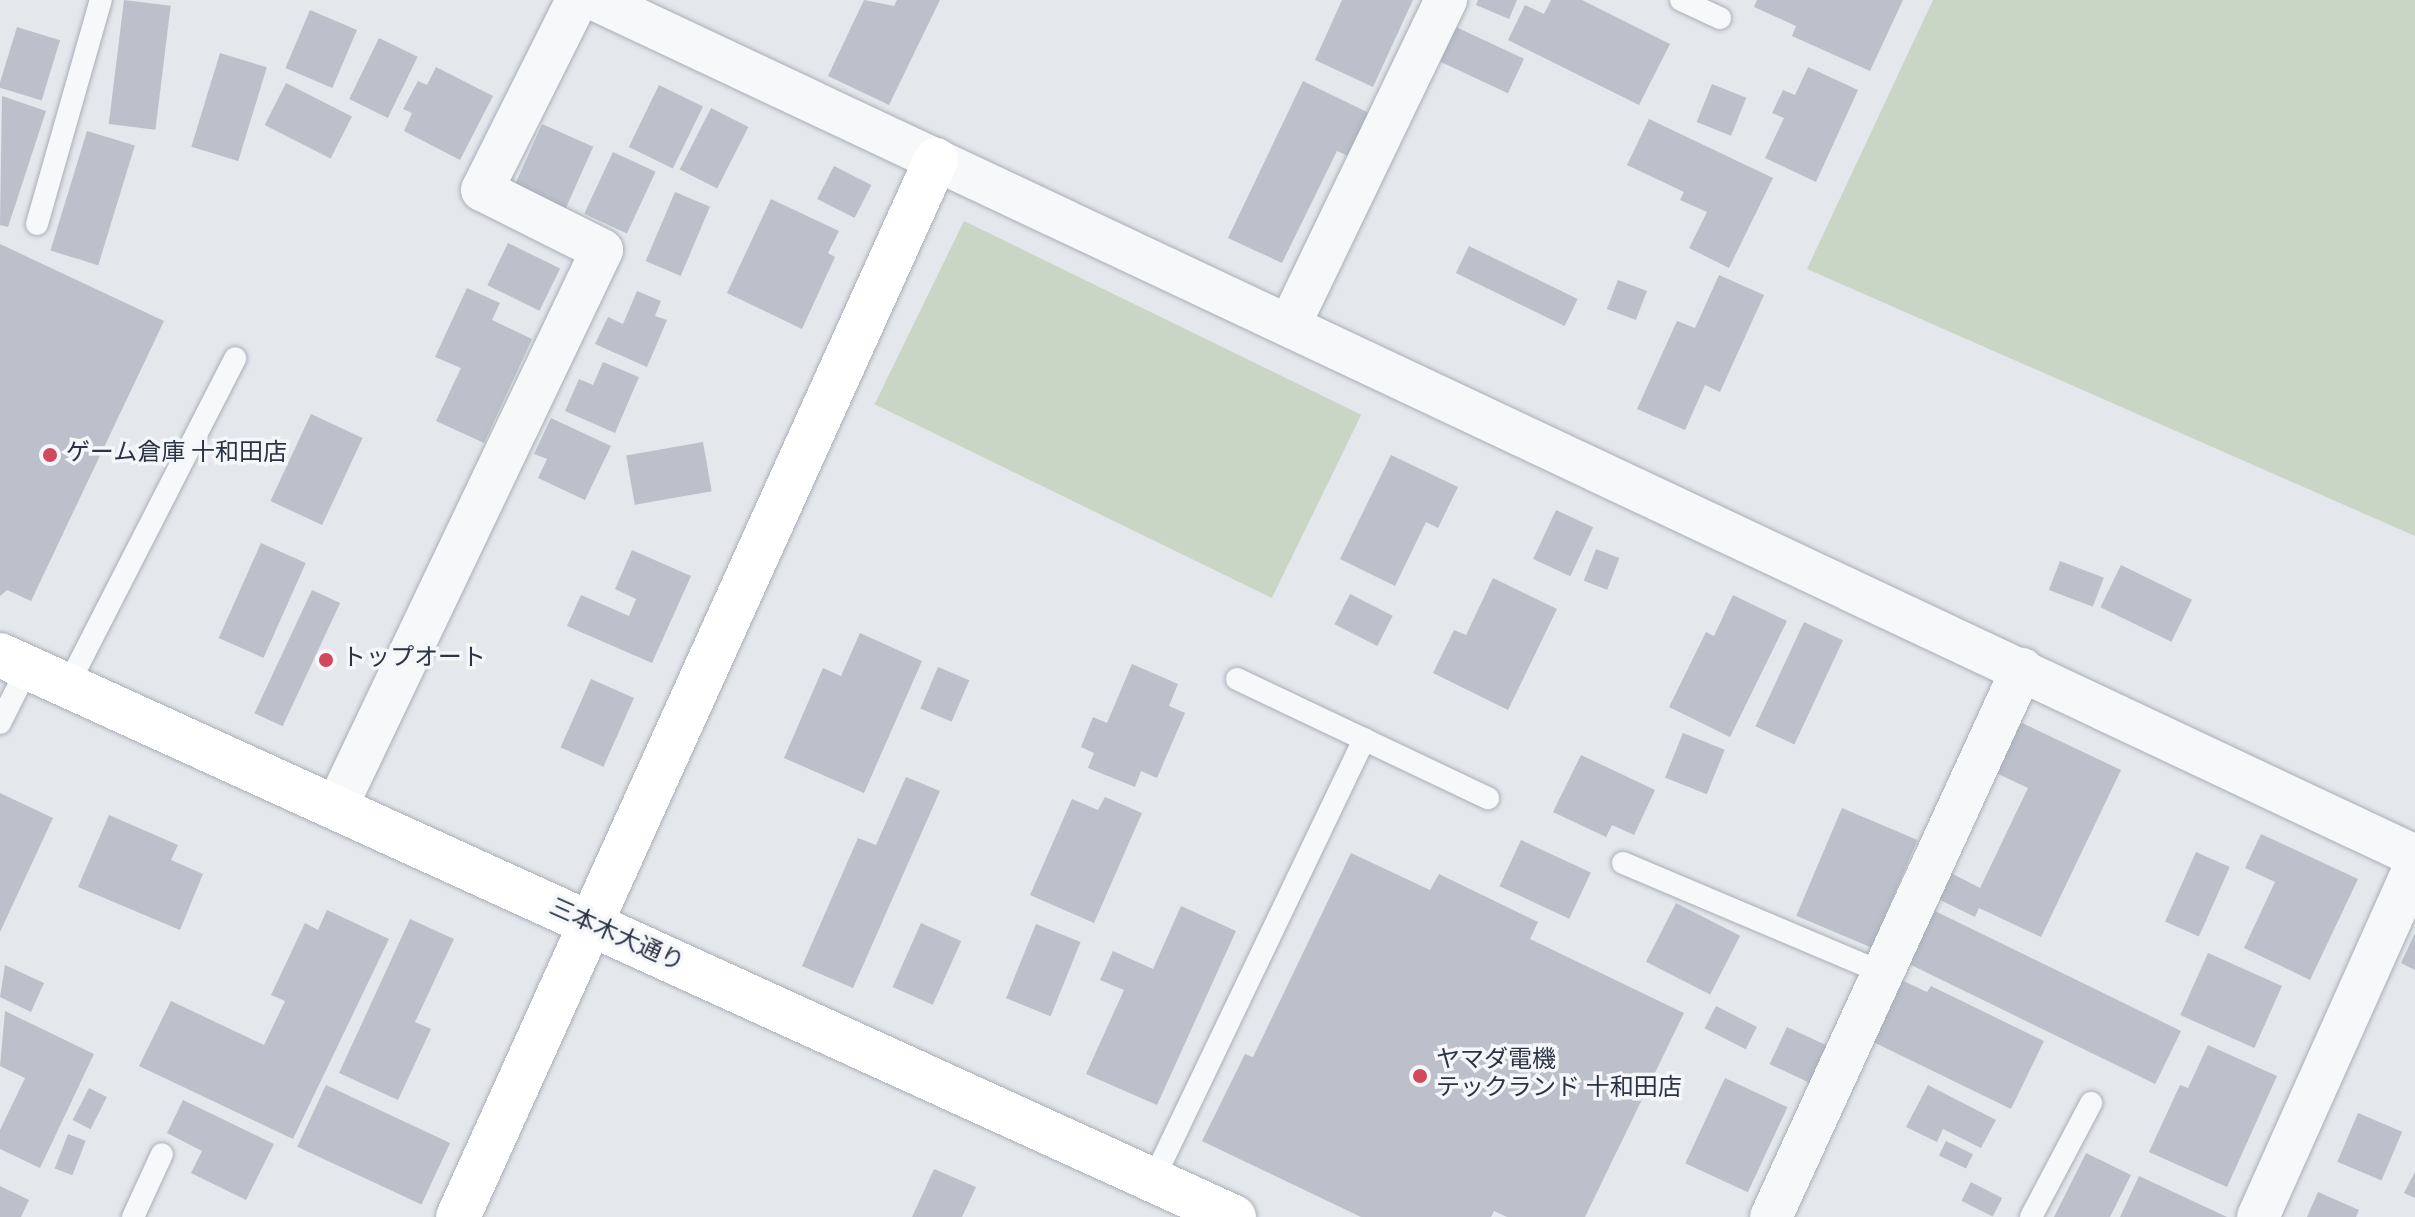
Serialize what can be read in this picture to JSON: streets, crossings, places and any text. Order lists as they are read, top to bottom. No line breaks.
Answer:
{"streets":{"main road":["三本木大通り"]},"places":["ゲーム倉庫 十和田店","トップオート","ヤマダ電機 テックランド 十和田店"]}
